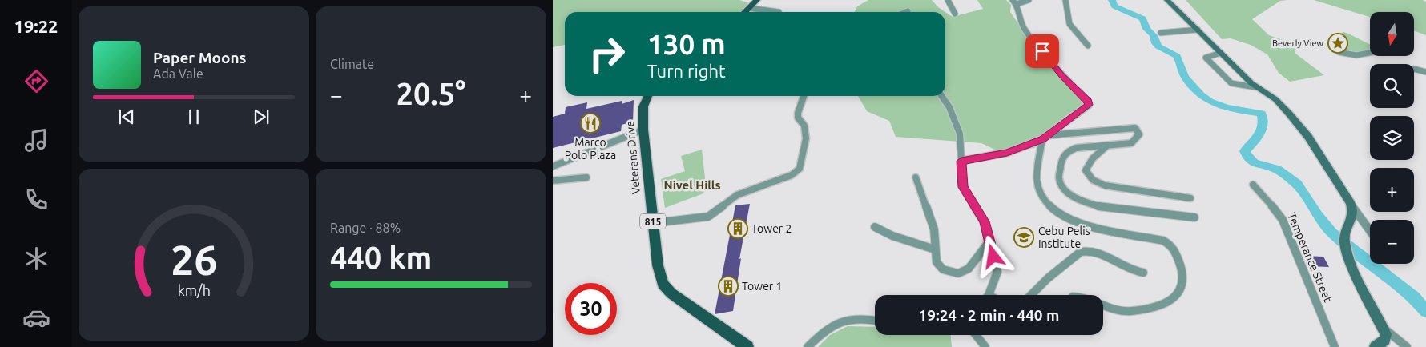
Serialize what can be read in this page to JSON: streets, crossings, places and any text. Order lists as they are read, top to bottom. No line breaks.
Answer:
{"streets":{"main road":["Veterans Drive","815"],"street":["Temperance Street"]},"districts":["Nivel Hills"],"places":{"place":["Beverly View"],"restaurant":["Marco Polo Plaza"],"building":["Tower 2","Tower 1"],"school or university":["Cebu Pelis Institute"]},"north":"bottom","page":{"tabs":"19:22","tile":["Climate",["Range · 88%","440 km"]],"map_buttons":["+","−"],"turn":["130 m","Turn right"],"song":["Paper Moons","Ada Vale"],"heat":["−","20.5°","+"],"limit":"30","trip":"19:24 · 2 min · 440 m","gauge":["26","km/h"]}}
